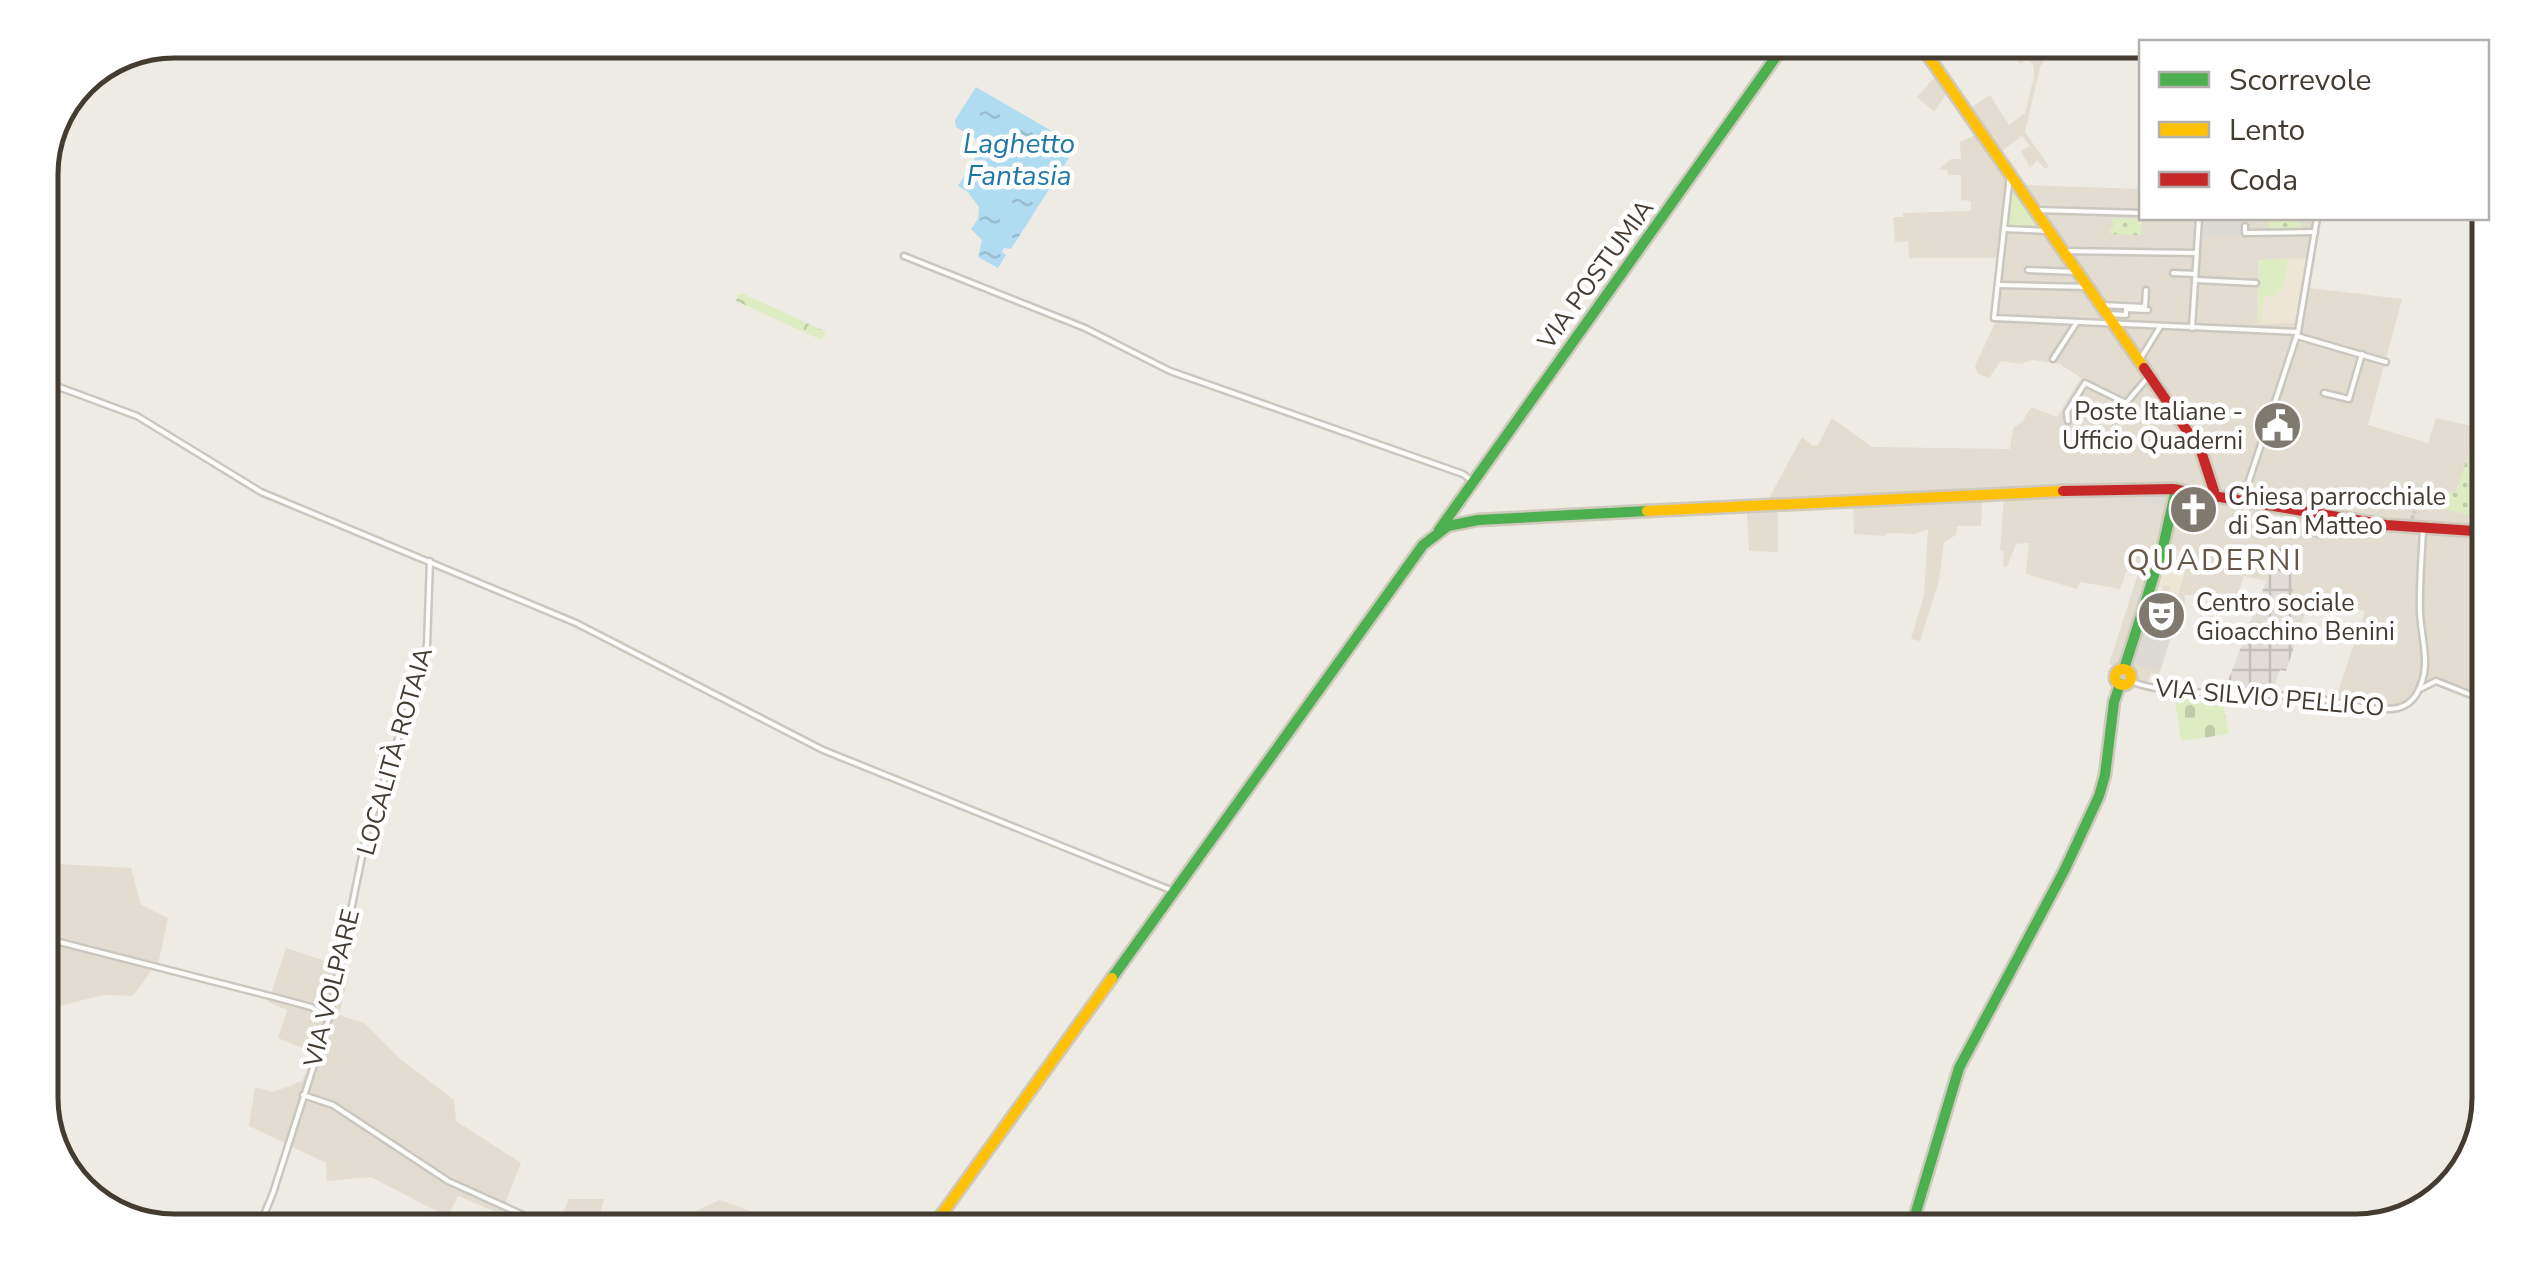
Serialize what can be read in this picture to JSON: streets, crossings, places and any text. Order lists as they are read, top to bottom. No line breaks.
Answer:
{"streets":{"main road":["VIA POSTUMIA"],"street":["VIA SILVIO PELLICO","LOCALITÀ ROTAIA","VIA VOLPARE"]},"crossings":[["LOCALITÀ ROTAIA","VIA VOLPARE"]],"districts":["QUADERNI"],"water":["Laghetto Fantasia"],"places":{"public building":["Poste Italiane - Ufficio Quaderni"],"church":["Chiesa parrocchiale di San Matteo"],"theatre":["Centro sociale Gioacchino Benini"]},"legend":["Scorrevole","Lento","Coda"]}
